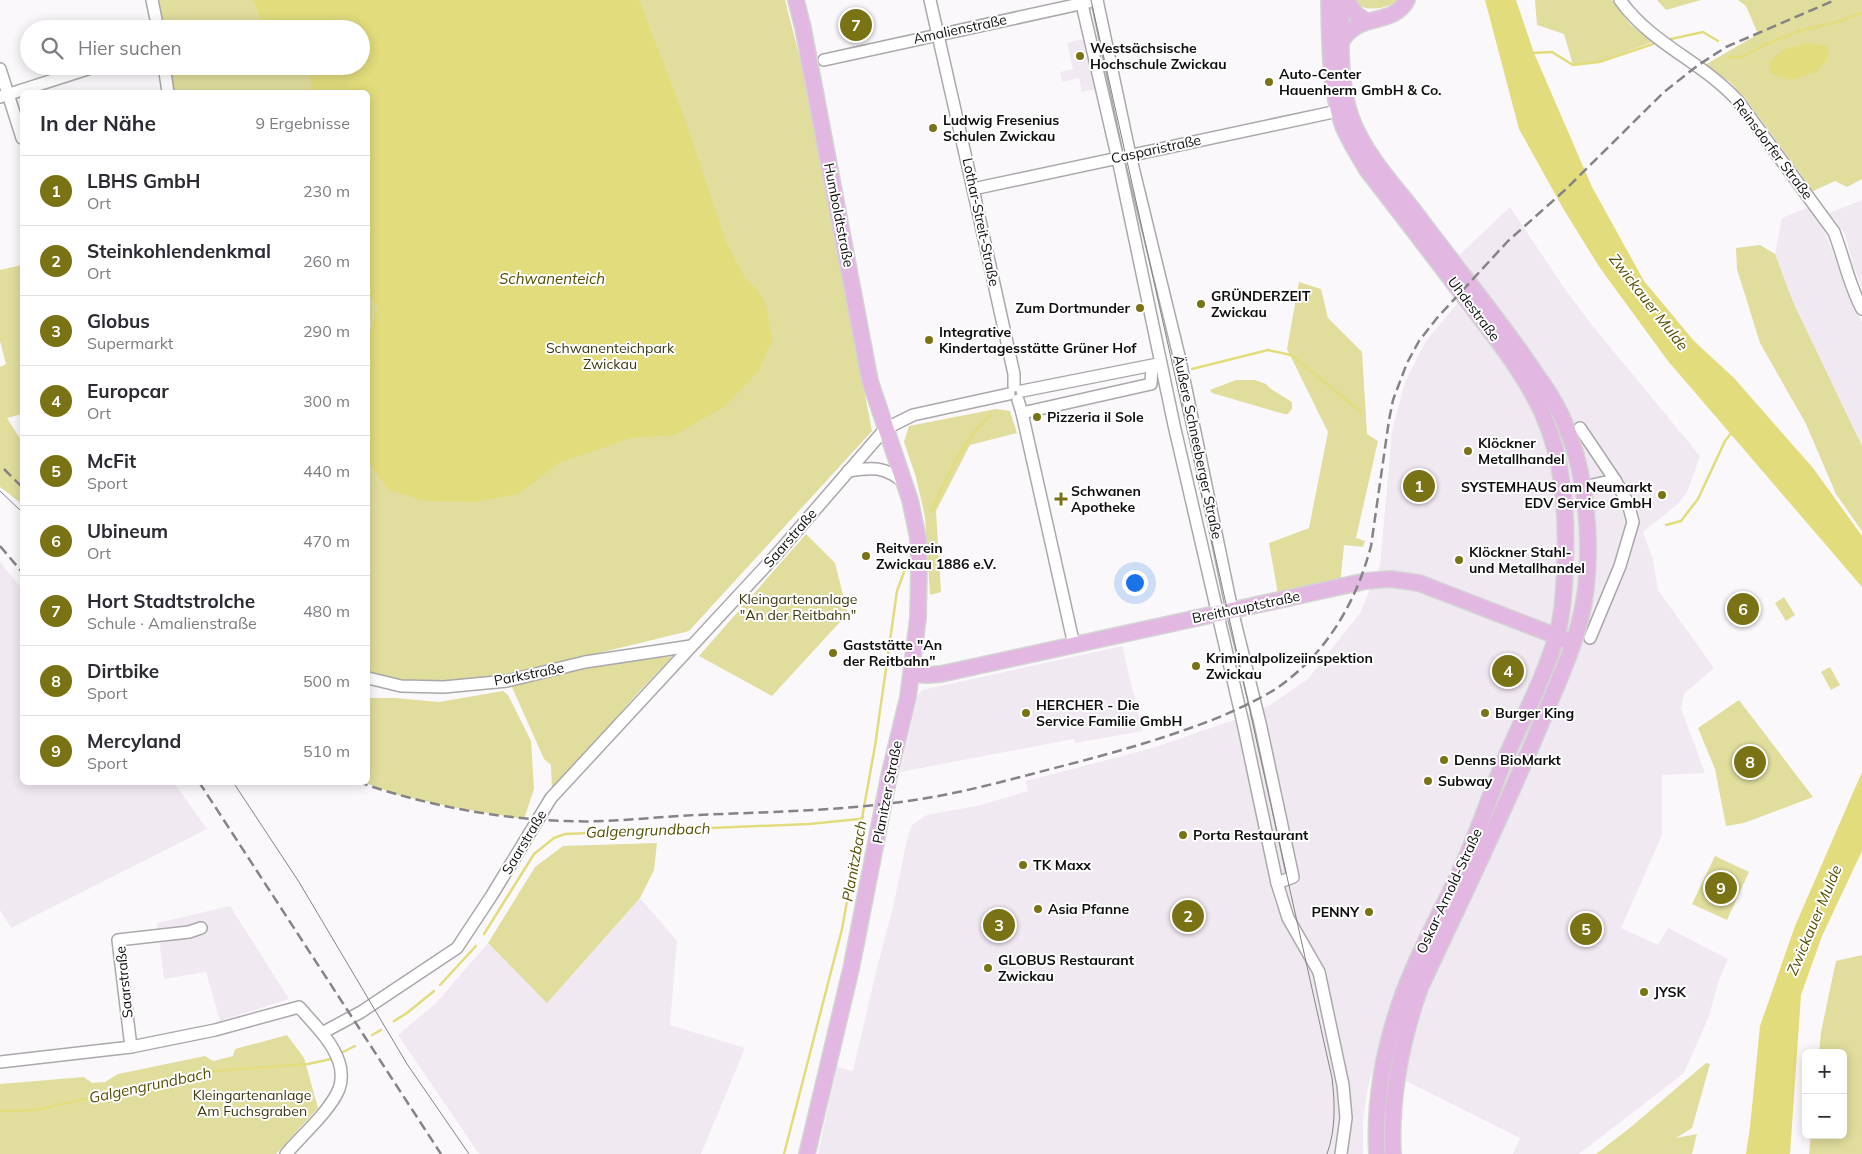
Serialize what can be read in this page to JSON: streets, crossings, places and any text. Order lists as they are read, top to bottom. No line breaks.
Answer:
{"streets":{"main road":["Humboldtstraße","Uhdestraße","Breithauptstraße","Planitzer Straße","Oskar-Arnold-Straße"],"street":["Amalienstraße","Casparistraße","Reinsdorfer Straße","Lothar-Streit-Straße","Äußere Schneeberger Straße","Saarstraße","Parkstraße"]},"crossings":[["Amalienstraße","Lothar-Streit-Straße"],["Amalienstraße","Äußere Schneeberger Straße"],["Casparistraße","Lothar-Streit-Straße"],["Casparistraße","Uhdestraße"],["Casparistraße","Äußere Schneeberger Straße"],["Humboldtstraße","Saarstraße"],["Humboldtstraße","Planitzer Straße"],["Lothar-Streit-Straße","Saarstraße"],["Lothar-Streit-Straße","Breithauptstraße"],["Uhdestraße","Breithauptstraße"],["Uhdestraße","Oskar-Arnold-Straße"],["Äußere Schneeberger Straße","Saarstraße"],["Äußere Schneeberger Straße","Breithauptstraße"],["Saarstraße","Parkstraße"],["Saarstraße","Planitzer Straße"],["Breithauptstraße","Planitzer Straße"],["Breithauptstraße","Oskar-Arnold-Straße"]],"water":["Schwanenteich","Zwickauer Mulde","Galgengrundbach","Planitzbach"],"parks":["Schwanenteichpark Zwickau","Kleingartenanlage \"An der Reitbahn\"","Kleingartenanlage Am Fuchsgraben"],"places":{"other":["Westsächsische Hochschule Zwickau","Auto-Center Hauenherm GmbH & Co.","Ludwig Fresenius Schulen Zwickau","GRÜNDERZEIT Zwickau","Zum Dortmunder","Integrative Kindertagesstätte Grüner Hof","Pizzeria il Sole","Klöckner Metallhandel","SYSTEMHAUS am Neumarkt EDV Service GmbH","Reitverein Zwickau 1886 e.V.","Klöckner Stahl- und Metallhandel","Gaststätte \"An der Reitbahn\"","Kriminalpolizeiinspektion Zwickau","HERCHER - Die Service Familie GmbH","Burger King","Denns BioMarkt","Subway","Porta Restaurant","TK Maxx","Asia Pfanne","PENNY","GLOBUS Restaurant Zwickau","JYSK"],"health":["Schwanen Apotheke"]},"page":{"pins":["7","1","6","4","8","9","2","3","5"],"search":"Hier suchen","heading":["In der Nähe","9 Ergebnisse"],"list":[{"mark":"1","name":"LBHS GmbH","note":"Ort","value":"230 m"},{"mark":"2","name":"Steinkohlendenkmal","note":"Ort","value":"260 m"},{"mark":"3","name":"Globus","note":"Supermarkt","value":"290 m"},{"mark":"4","name":"Europcar","note":"Ort","value":"300 m"},{"mark":"5","name":"McFit","note":"Sport","value":"440 m"},{"mark":"6","name":"Ubineum","note":"Ort","value":"470 m"},{"mark":"7","name":"Hort Stadtstrolche","note":"Schule · Amalienstraße","value":"480 m"},{"mark":"8","name":"Dirtbike","note":"Sport","value":"500 m"},{"mark":"9","name":"Mercyland","note":"Sport","value":"510 m"}],"map_buttons":["+","−"]}}
